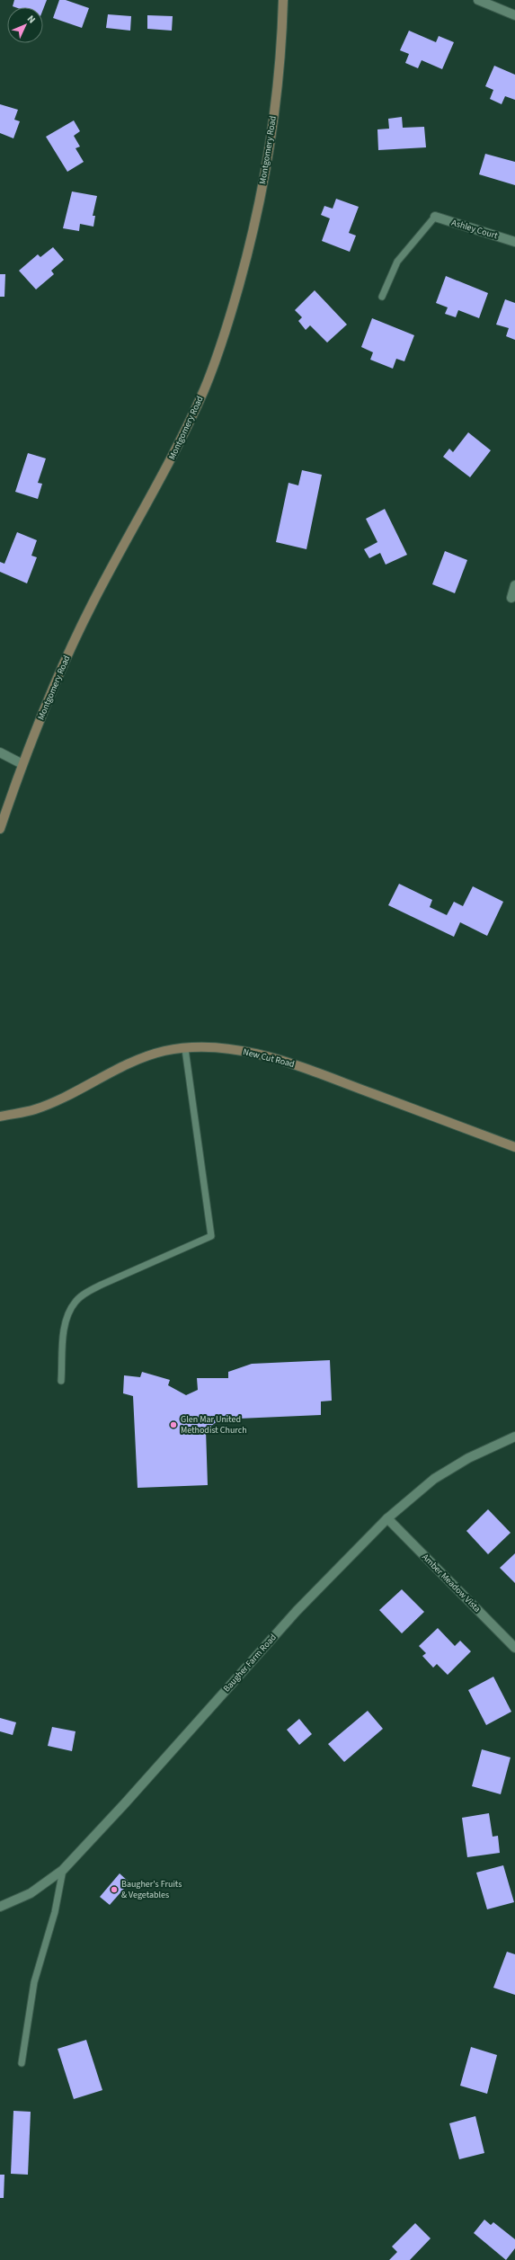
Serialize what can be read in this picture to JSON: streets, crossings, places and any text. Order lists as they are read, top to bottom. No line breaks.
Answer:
{"streets":{"main road":["Montgomery Road","New Cut Road"],"street":["Ashley Court","Amber Meadow Vista","Baugher Farm Road"]},"crossings":[["Amber Meadow Vista","Baugher Farm Road"]],"places":["Glen Mar United Methodist Church","Baugher's Fruits & Vegetables"],"north":"top right"}
